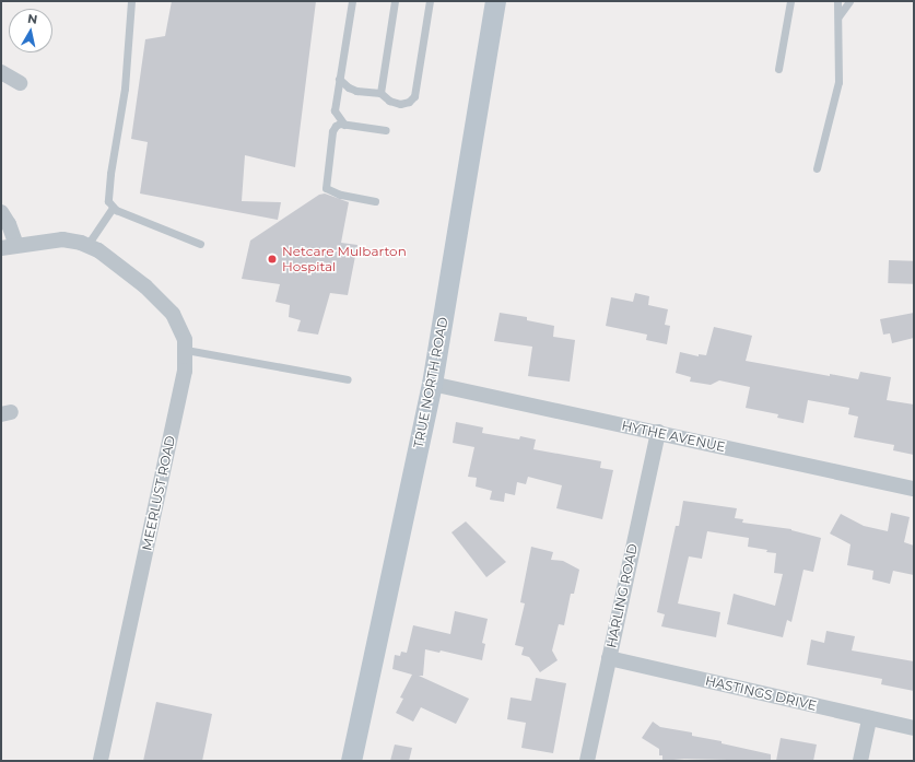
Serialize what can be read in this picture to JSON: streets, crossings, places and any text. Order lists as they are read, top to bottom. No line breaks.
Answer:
{"streets":{"main road":["TRUE NORTH ROAD"],"street":["HYTHE AVENUE","MEERLUST ROAD","HARLING ROAD","HASTINGS DRIVE"]},"crossings":[["TRUE NORTH ROAD","HYTHE AVENUE"],["HYTHE AVENUE","HARLING ROAD"],["HARLING ROAD","HASTINGS DRIVE"]],"places":["Netcare Mulbarton Hospital"],"north":"top"}
